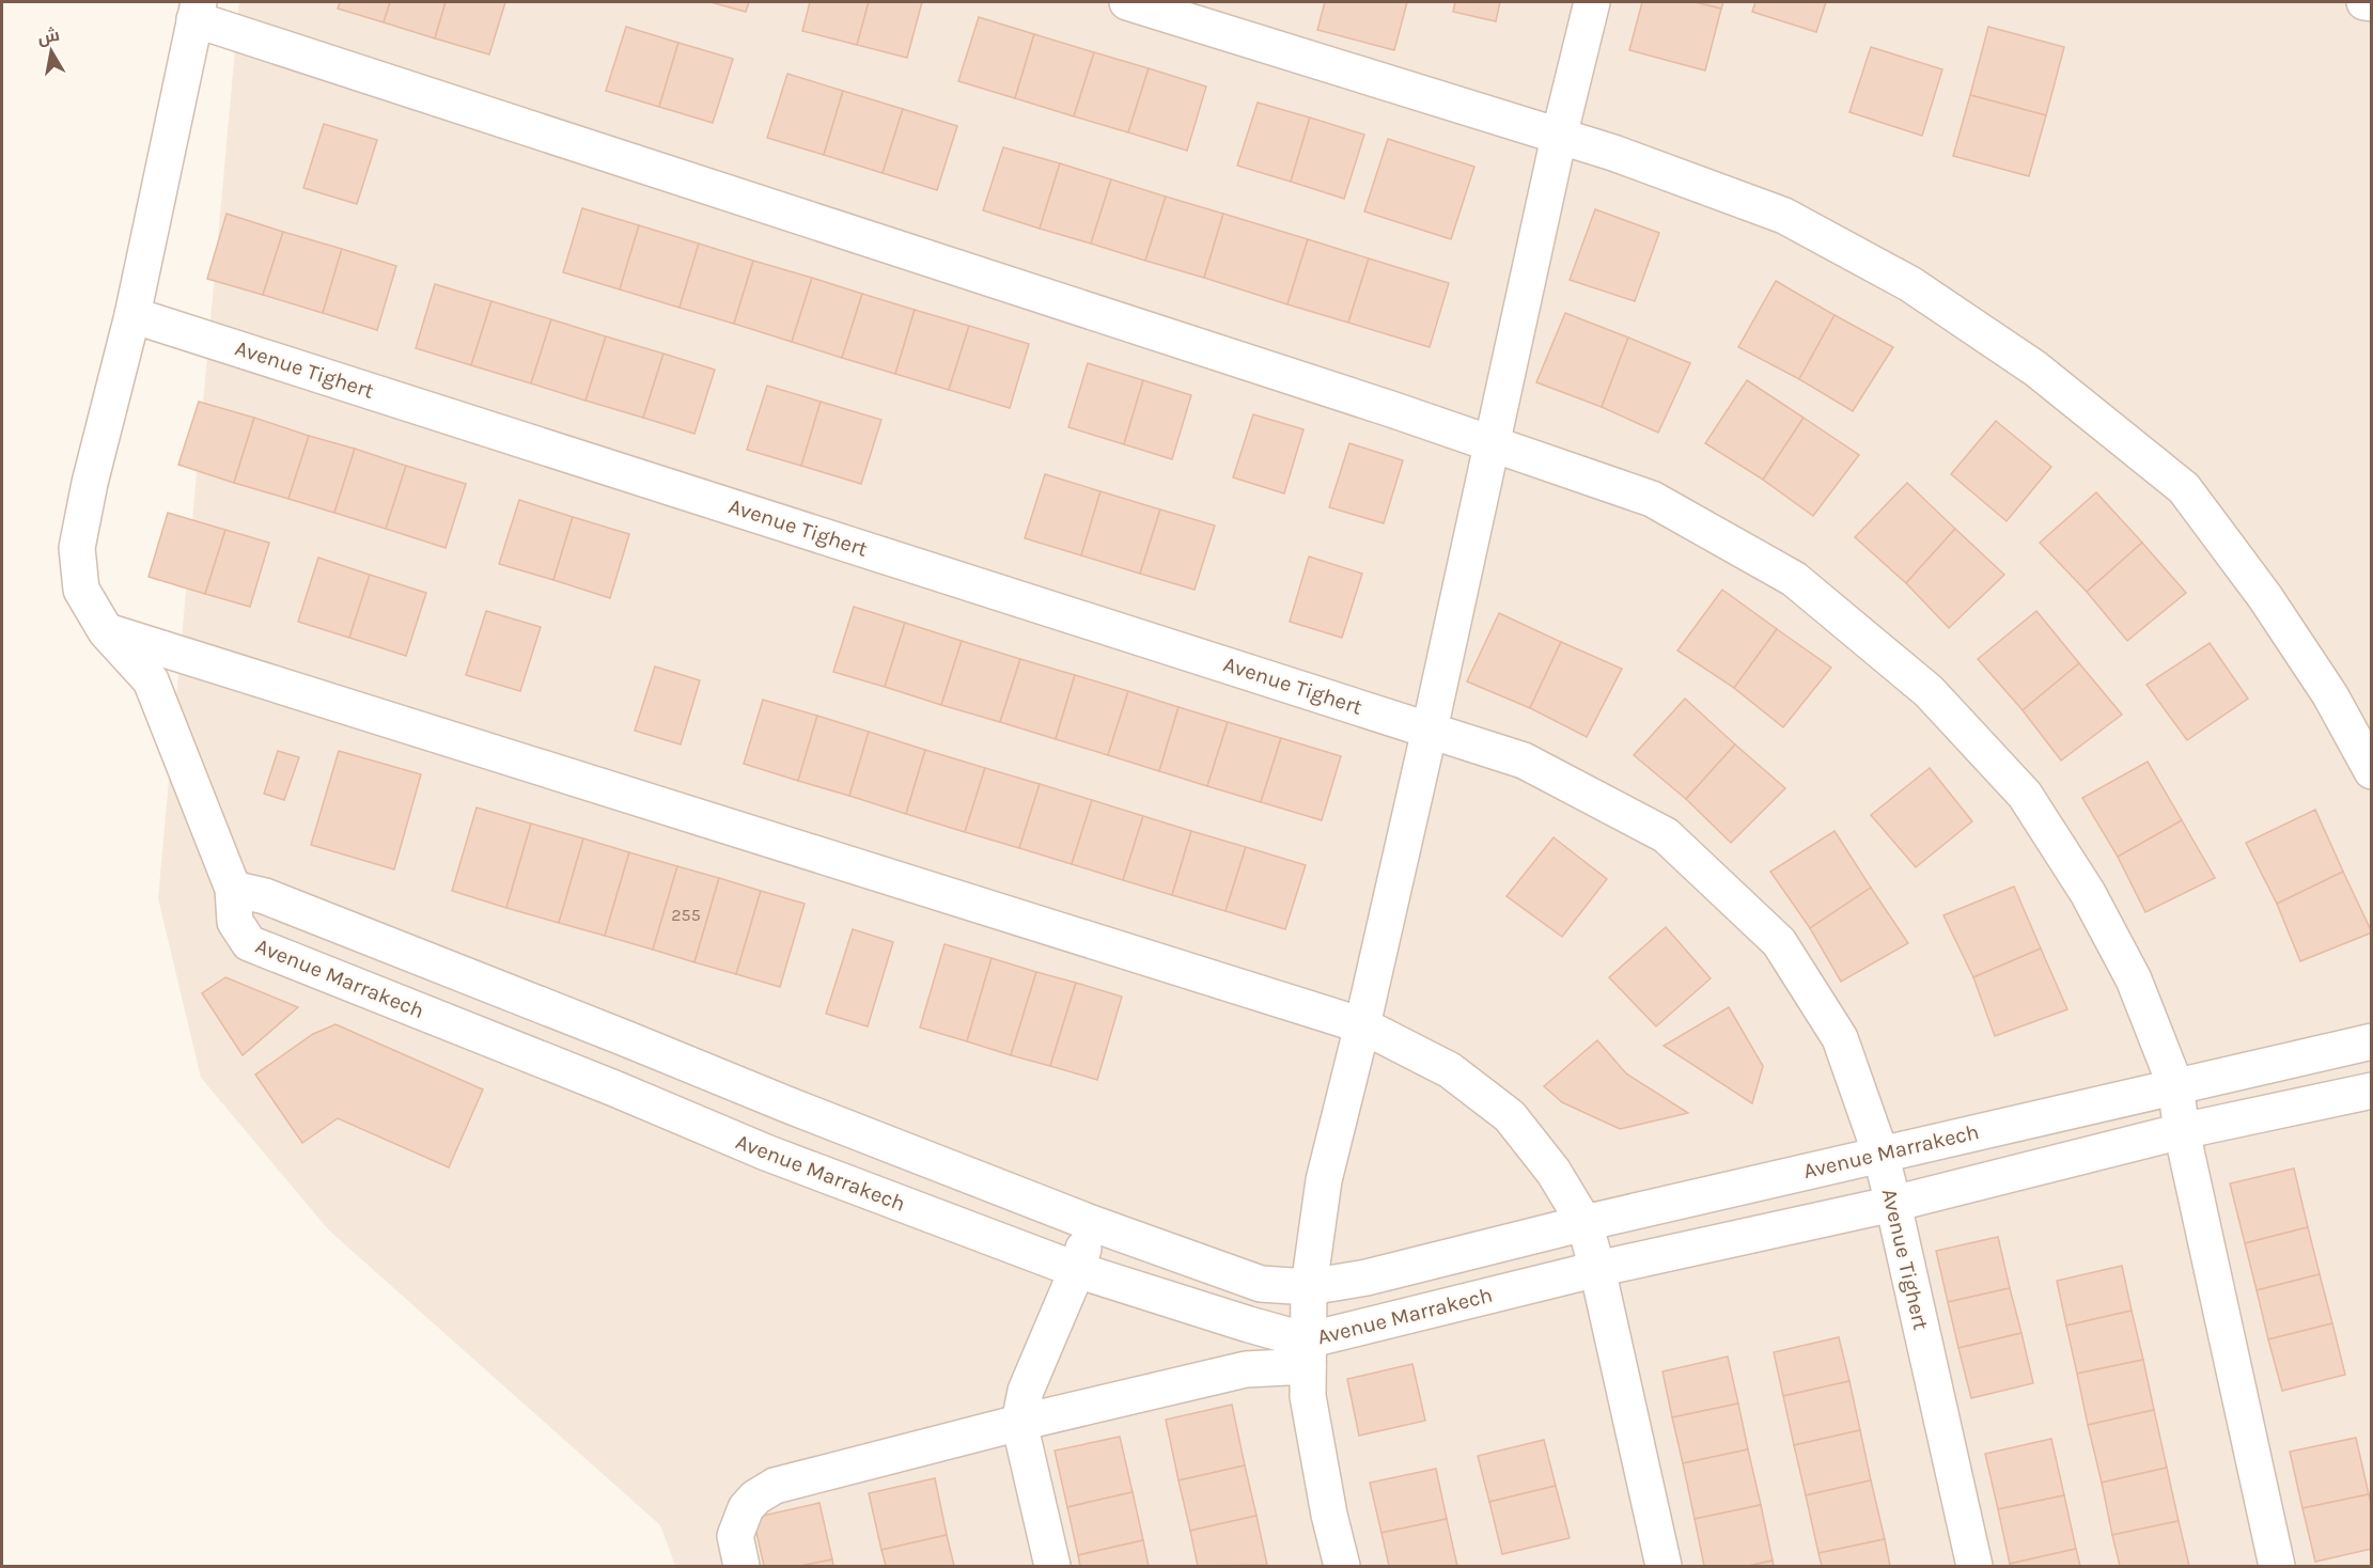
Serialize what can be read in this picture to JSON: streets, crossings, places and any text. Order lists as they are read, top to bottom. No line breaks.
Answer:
{"streets":{"street":["Avenue Tighert","Avenue Marrakech"]},"crossings":[["Avenue Tighert","Avenue Marrakech"]],"house_numbers":["255"],"north":"top"}
